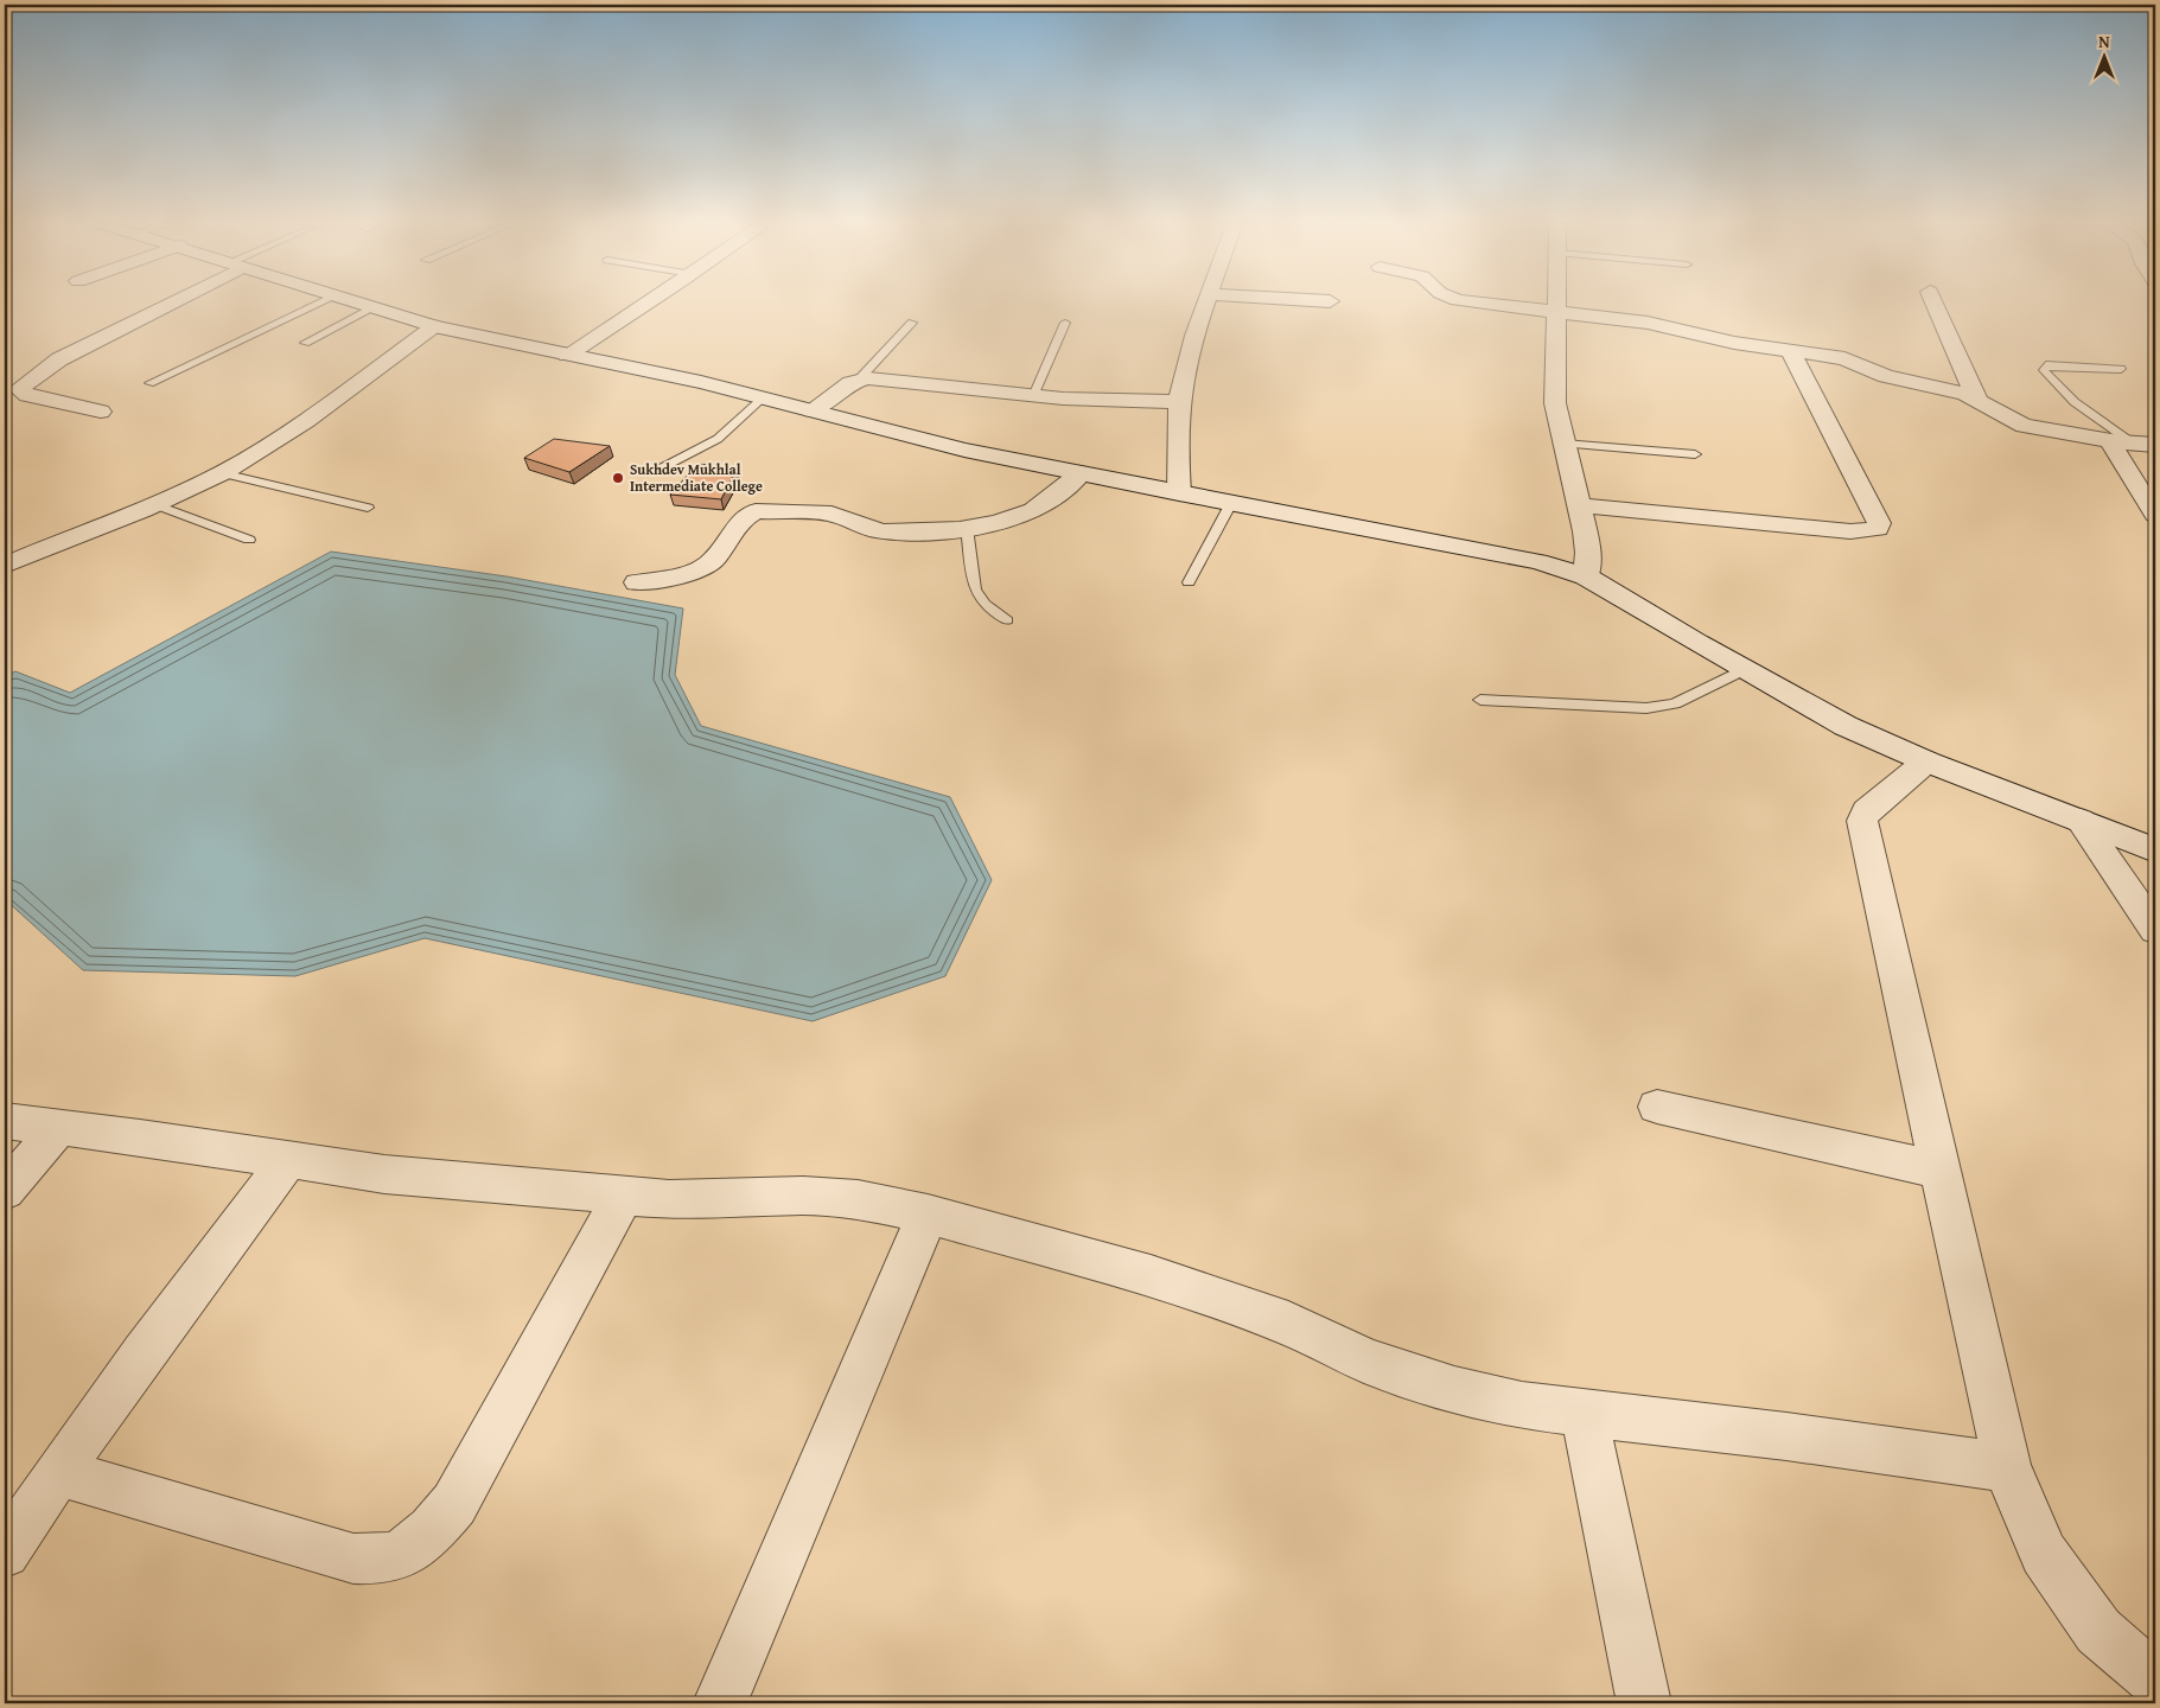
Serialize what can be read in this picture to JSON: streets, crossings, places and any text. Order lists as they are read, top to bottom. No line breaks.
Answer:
{"places":["Sukhdev Mukhlal Intermediate College"],"north":"top"}
